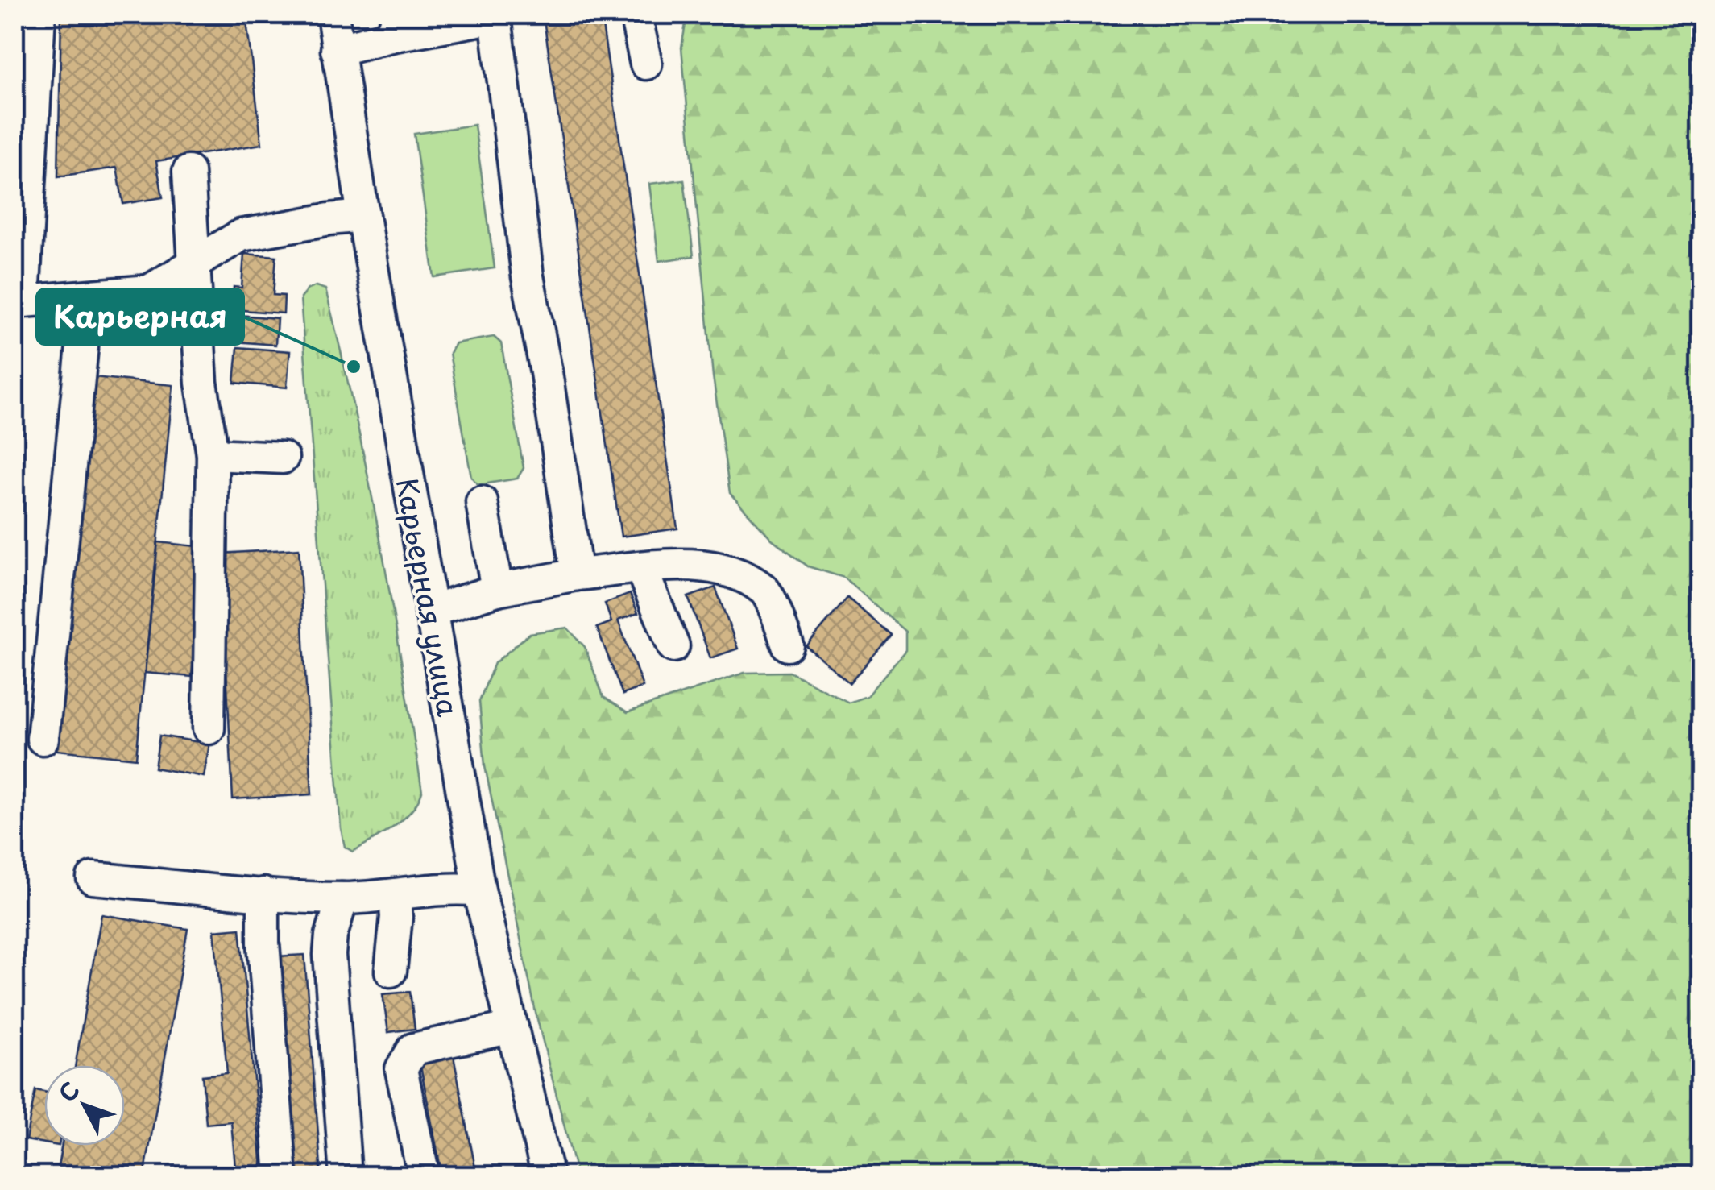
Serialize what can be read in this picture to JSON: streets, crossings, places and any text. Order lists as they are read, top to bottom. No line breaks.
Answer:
{"streets":{"street":["Карьерная улица"]},"places":["Карьерная"],"north":"top left"}
